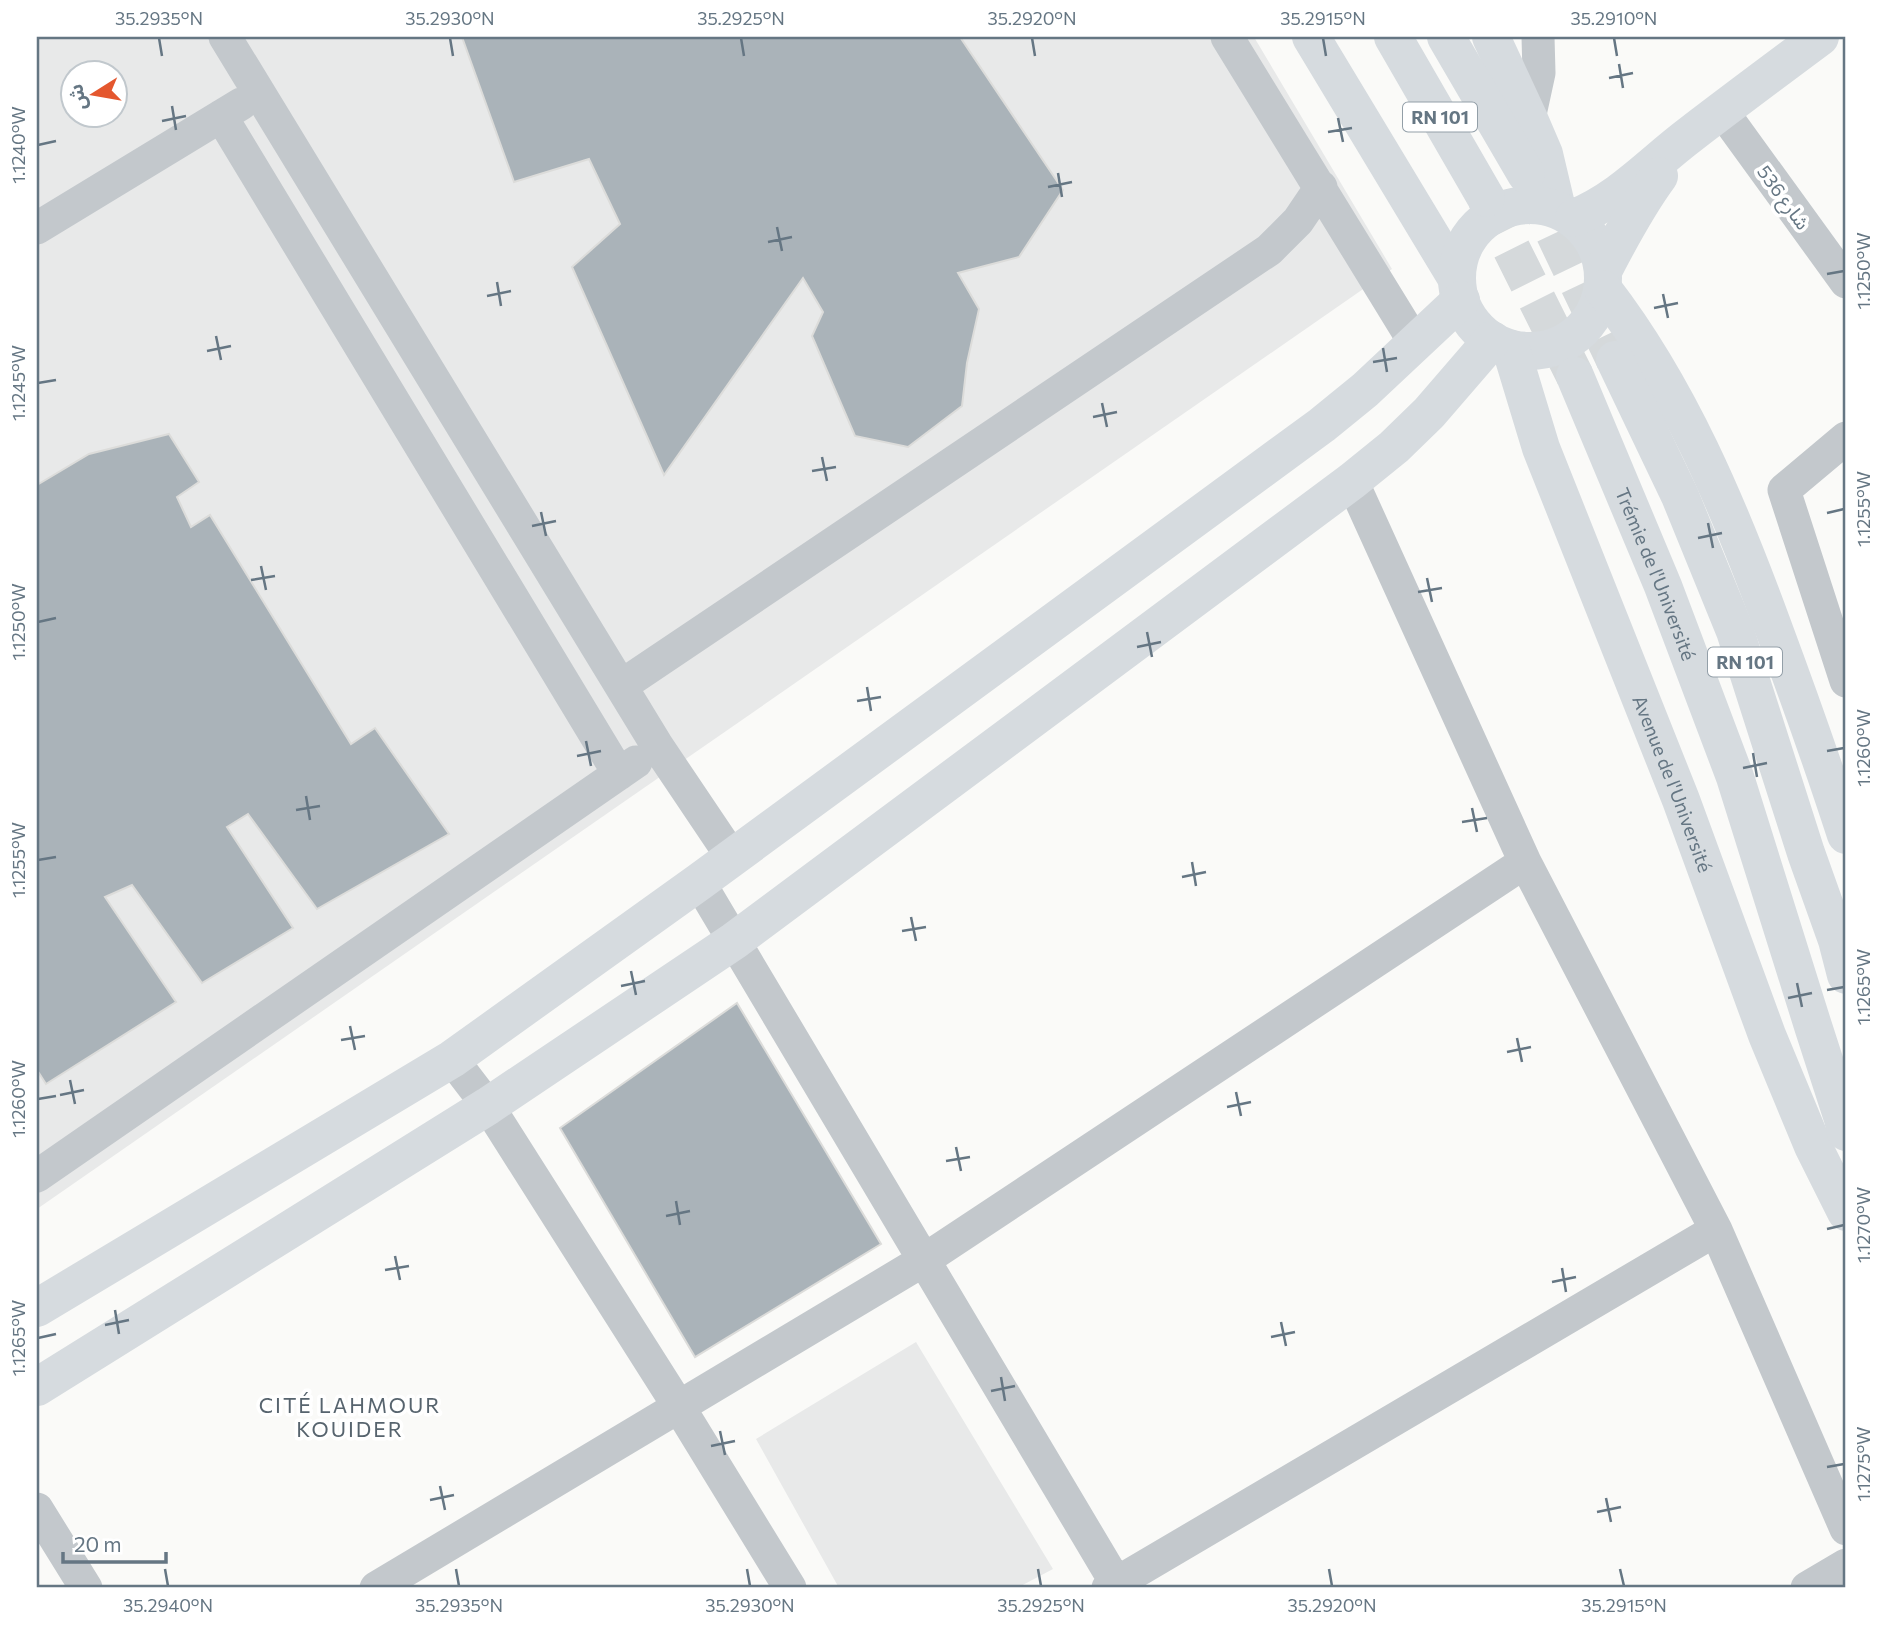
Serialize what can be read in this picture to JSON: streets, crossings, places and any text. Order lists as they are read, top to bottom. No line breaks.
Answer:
{"streets":{"main road":["RN 101","Trémie de l'Université","Avenue de l'Université"],"street":["شارع 536"]},"districts":["CITÉ LAHMOUR KOUIDER"],"scale_bar":"20 m","north":"left","coordinates":["35.2935°N","35.2930°N","35.2925°N","35.2920°N","35.2915°N","35.2910°N","1.1240°W","1.1250°W","1.1245°W","1.1255°W","1.1260°W","1.1265°W","1.1270°W","1.1275°W","35.2940°N"]}
